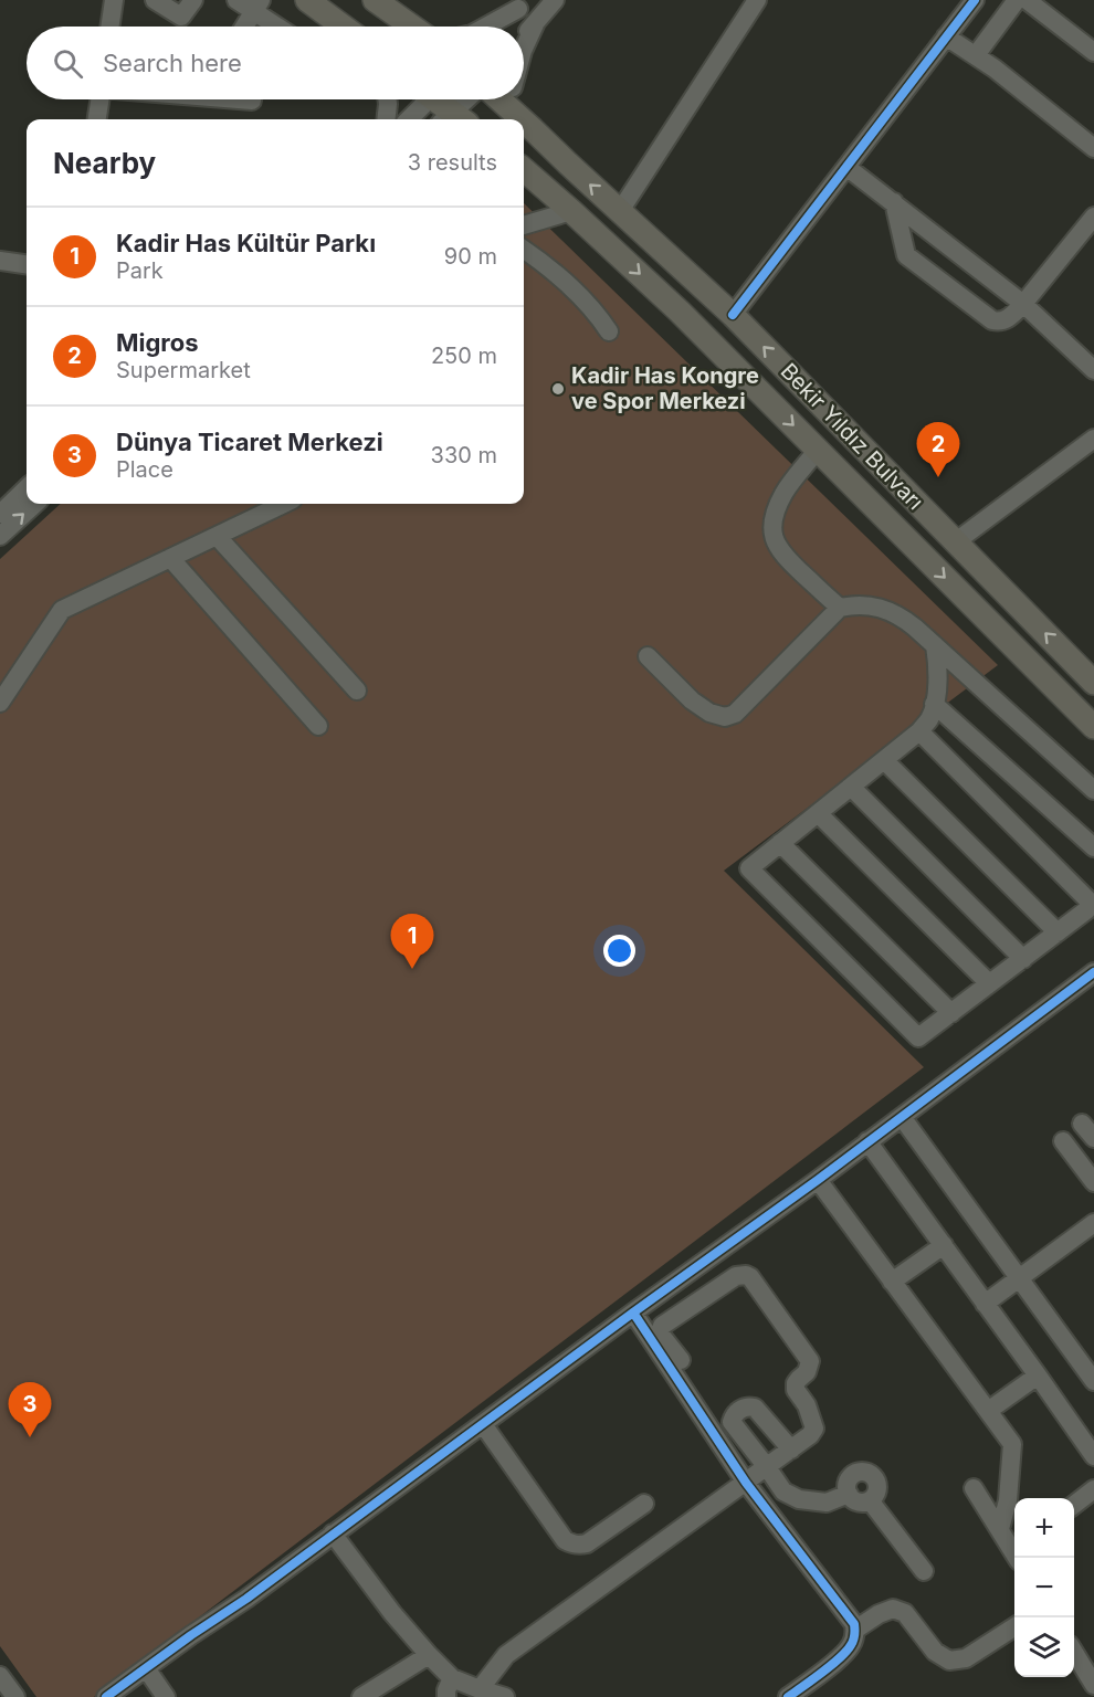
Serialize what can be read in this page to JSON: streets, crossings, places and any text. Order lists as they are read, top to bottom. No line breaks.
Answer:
{"streets":{"main road":["Bekir Yıldız Bulvarı"]},"places":["Kadir Has Kongre ve Spor Merkezi"],"page":{"search":"Search here","heading":["Nearby","3 results"],"list":[{"mark":"1","name":"Kadir Has Kültür Parkı","note":"Park","value":"90 m"},{"mark":"2","name":"Migros","note":"Supermarket","value":"250 m"},{"mark":"3","name":"Dünya Ticaret Merkezi","note":"Place","value":"330 m"}],"pins":["2","1","3"],"map_buttons":["+","−"]}}
